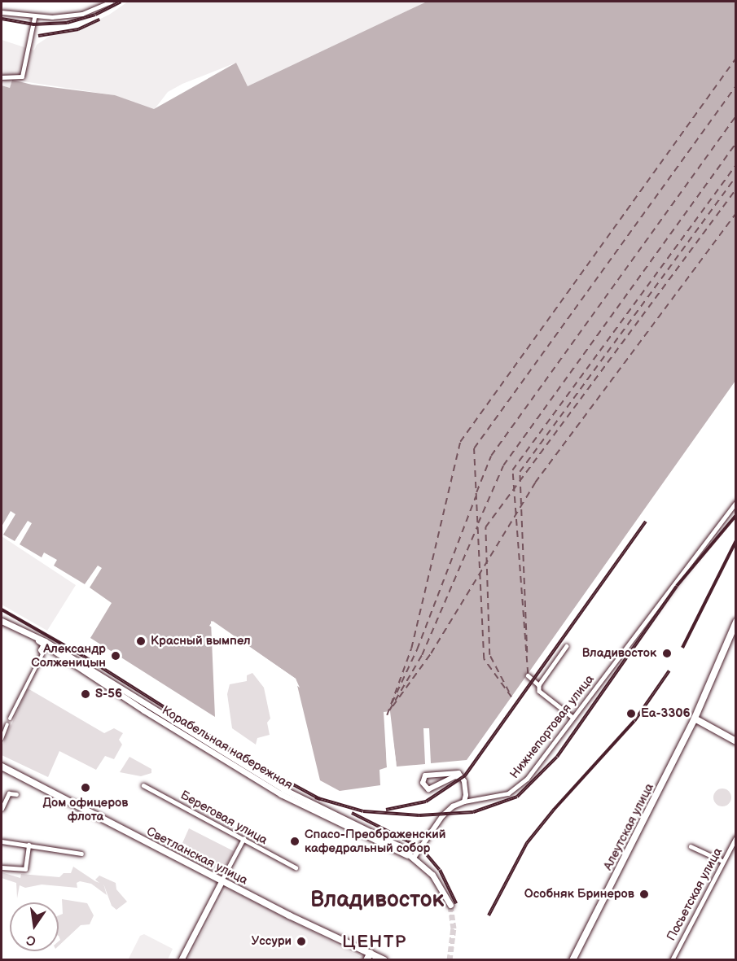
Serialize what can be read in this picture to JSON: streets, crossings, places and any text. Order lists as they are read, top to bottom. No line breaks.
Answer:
{"streets":{"main road":["Корабельная набережная","Алеутская улица","Светланская улица"],"street":["Нижнепортовая улица","Береговая улица","Посьетская улица"]},"crossings":[["Нижнепортовая улица","Корабельная набережная"]],"districts":["Владивосток","ЦЕНТР"],"places":["Красный вымпел","Владивосток","Александр Солженицын","S-56","Еа-3306","Дом офицеров флота","Спасо-Преображенский кафедральный собор","Особняк Бринеров","Уссури"],"north":"bottom"}
